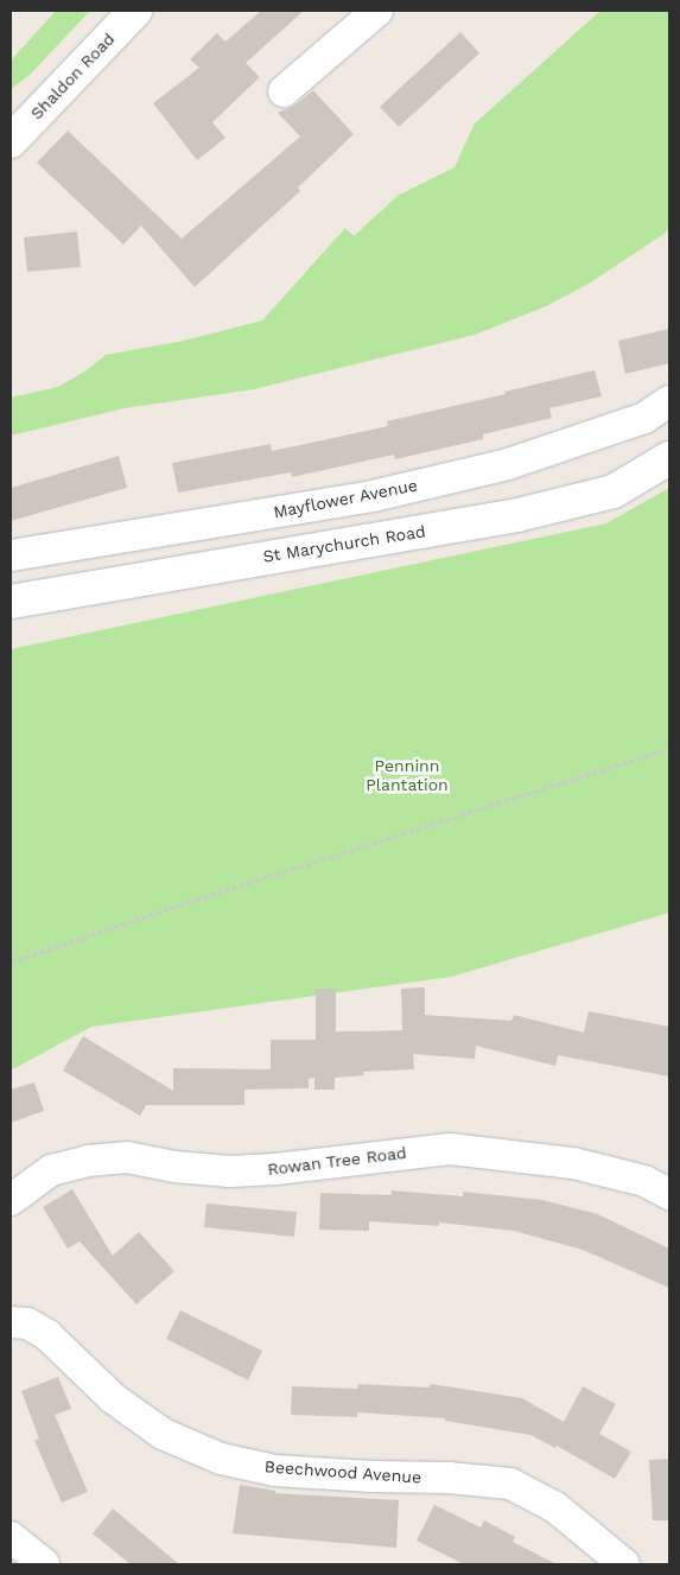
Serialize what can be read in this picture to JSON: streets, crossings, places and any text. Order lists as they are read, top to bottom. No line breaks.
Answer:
{"streets":{"street":["Shaldon Road","Mayflower Avenue","St Marychurch Road","Rowan Tree Road","Beechwood Avenue"]},"parks":["Penninn Plantation"]}
